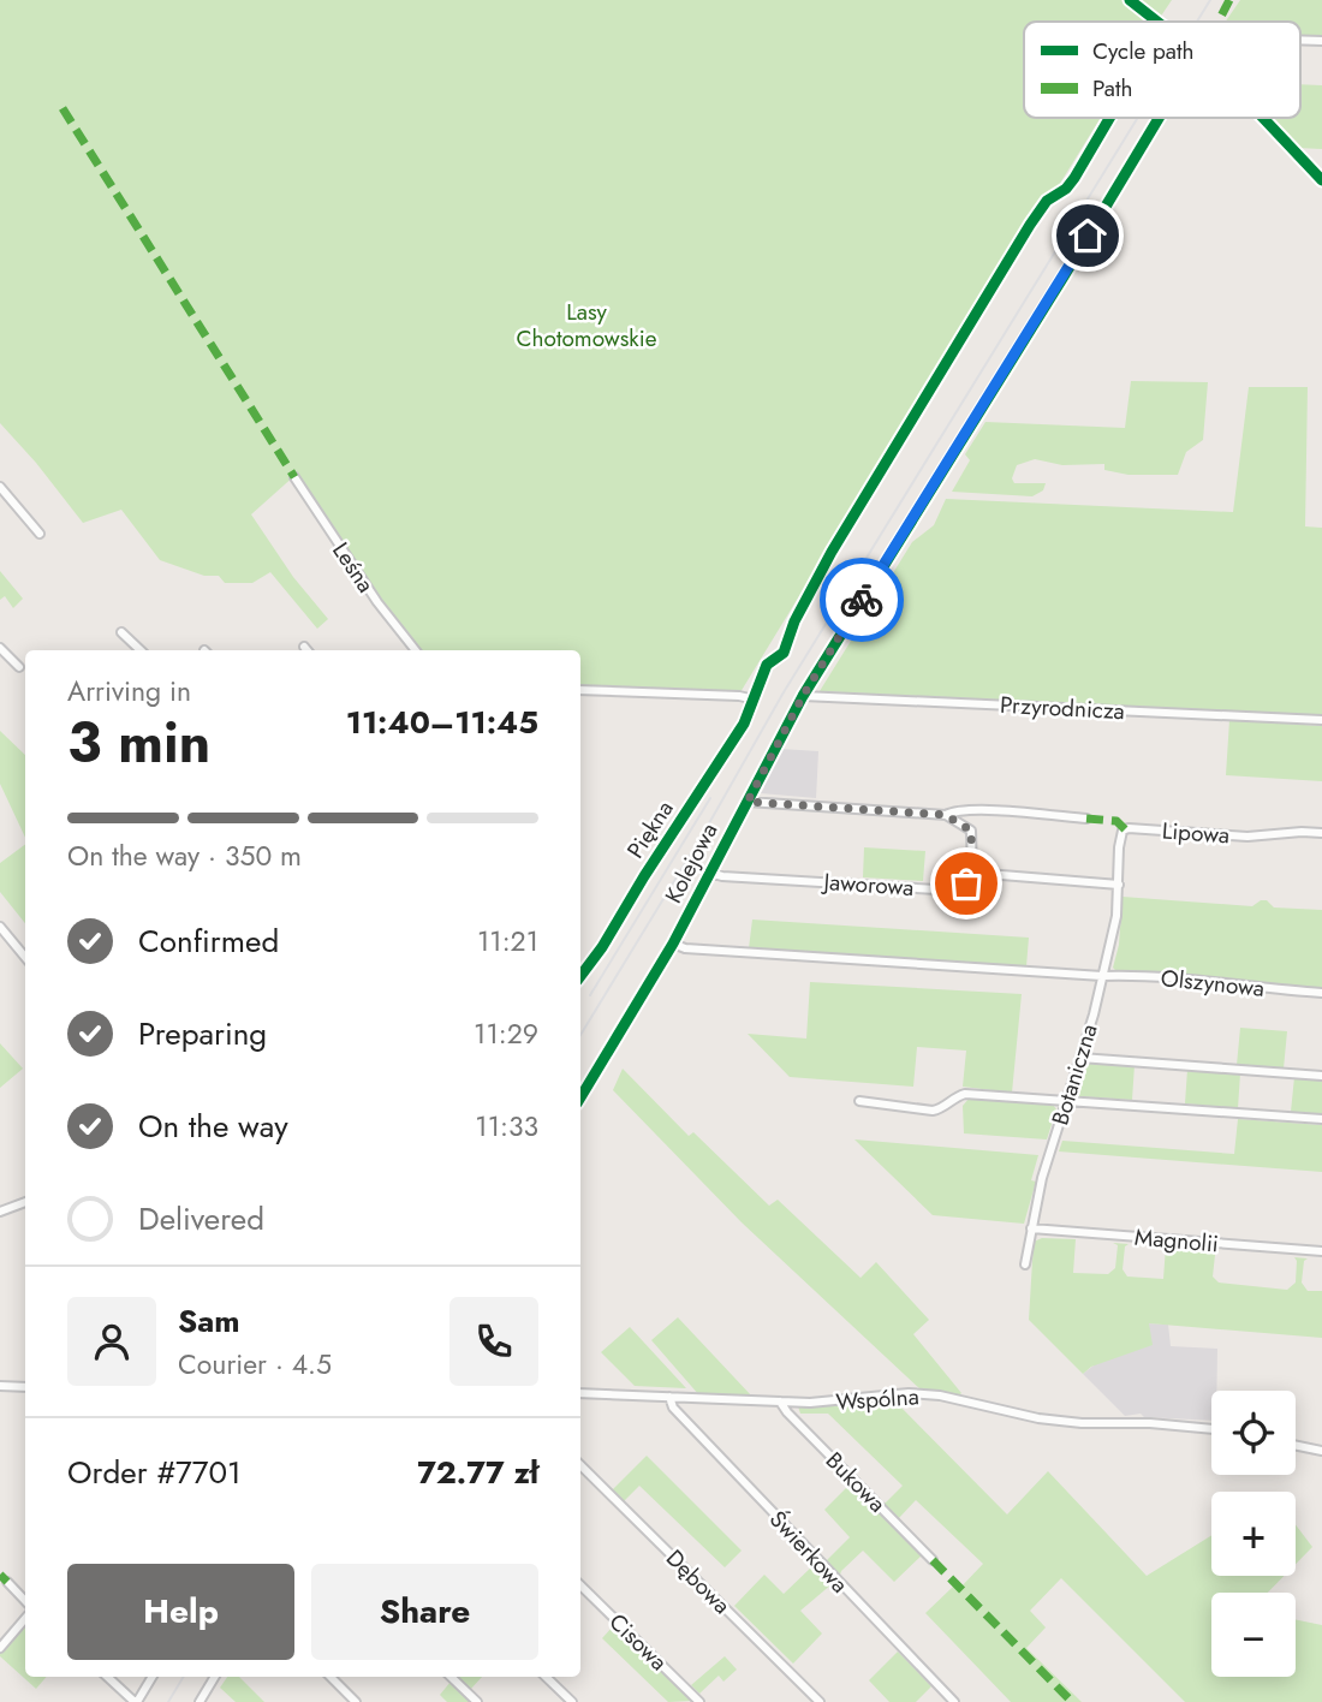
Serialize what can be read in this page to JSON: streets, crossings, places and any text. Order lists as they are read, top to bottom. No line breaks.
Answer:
{"streets":{"street":["Leśna","Przyrodnicza","Piękna","Lipowa","Kolejowa","Jaworowa","Olszynowa","Botaniczna","Magnolii","Wspólna","Bukowa","Świerkowa","Dębowa","Cisowa"]},"crossings":[["Przyrodnicza","Kolejowa"],["Lipowa","Botaniczna"],["Kolejowa","Jaworowa"],["Kolejowa","Olszynowa"],["Olszynowa","Botaniczna"],["Botaniczna","Magnolii"],["Wspólna","Bukowa"],["Wspólna","Świerkowa"]],"parks":["Lasy Chotomowskie"],"legend":["Cycle path","Path"],"page":{"heading":["3 min","Arriving in","11:40–11:45"],"panel":["Sam","Courier · 4.5","Order #7701","72.77 zł"],"bar":"On the way · 350 m","list":[["Confirmed","11:21"],["Preparing","11:29"],["On the way","11:33"],"Delivered"],"map_buttons":["+","−"],"buttons":["Help","Share"]}}
